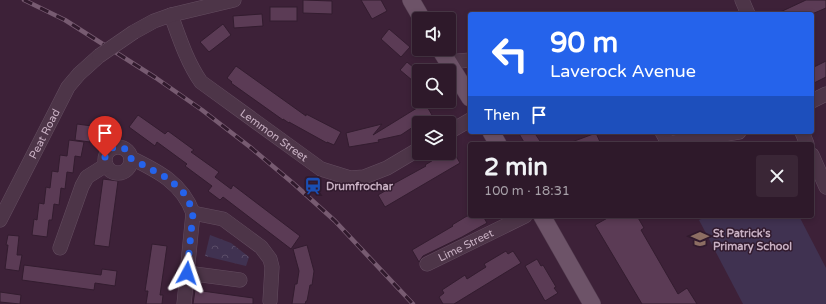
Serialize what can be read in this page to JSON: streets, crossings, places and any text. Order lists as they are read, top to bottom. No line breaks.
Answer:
{"streets":{"street":["Peat Road","Lemmon Street","Lime Street"]},"crossings":[["Peat Road","Lemmon Street"]],"places":{"station":["Drumfrochar"],"school or university":["St Patrick's Primary School"]},"page":{"turn":["90 m","Laverock Avenue"],"then":"Then","heading":["2 min","100 m · 18:31"]}}
